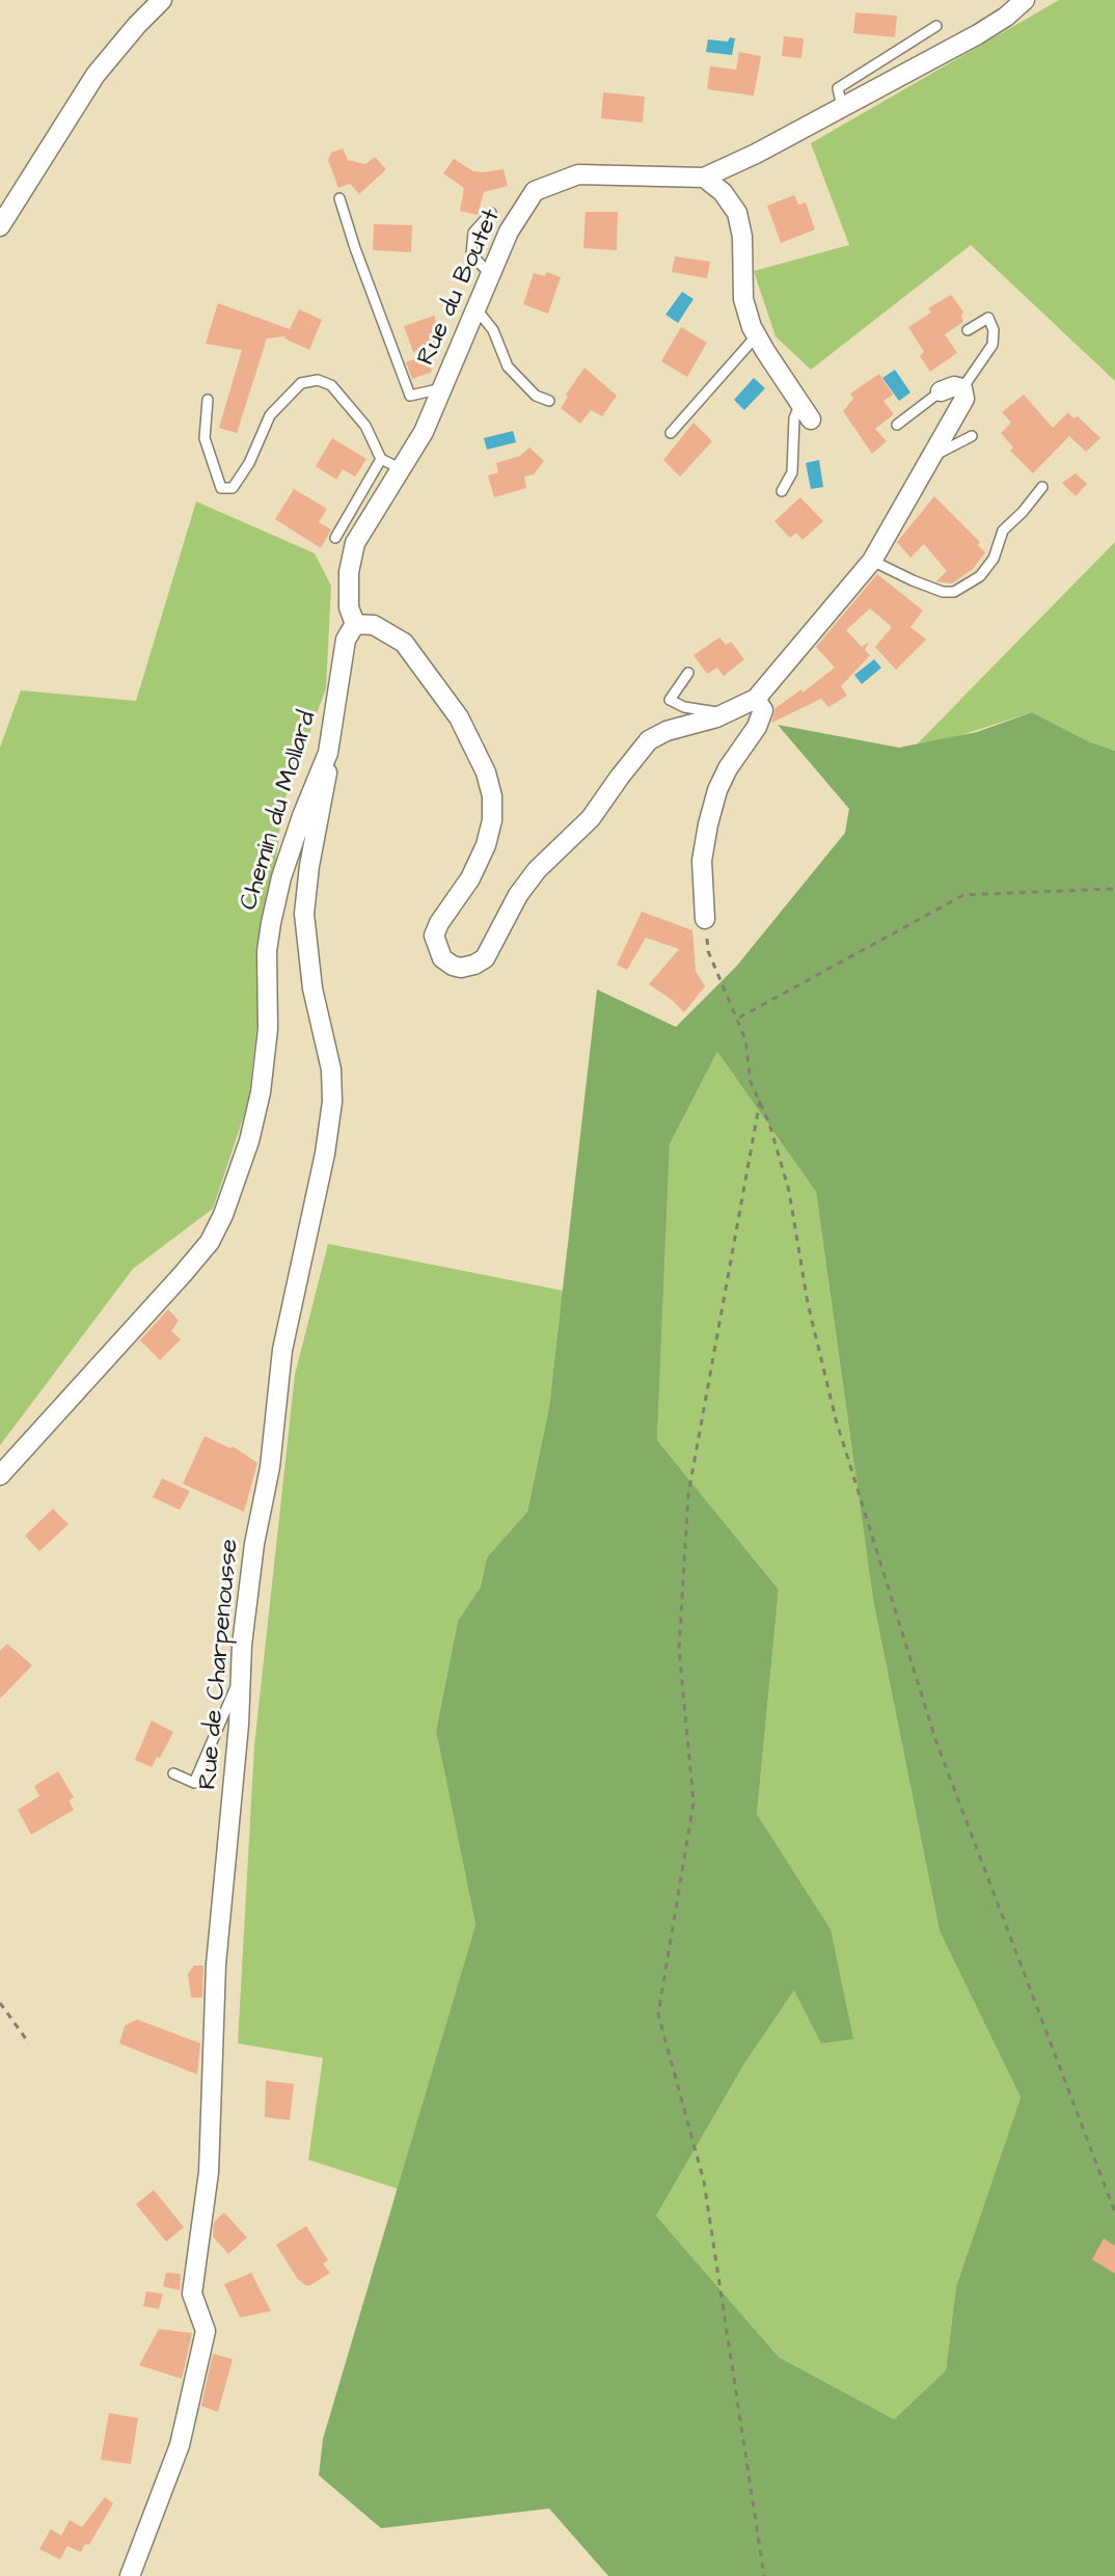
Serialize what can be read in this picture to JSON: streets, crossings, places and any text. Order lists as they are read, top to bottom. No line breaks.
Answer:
{"streets":{"street":["Rue du Boutet","Chemin du Mollard","Rue de Charpenousse"]},"crossings":[["Rue du Boutet","Chemin du Mollard"],["Chemin du Mollard","Rue de Charpenousse"]]}
